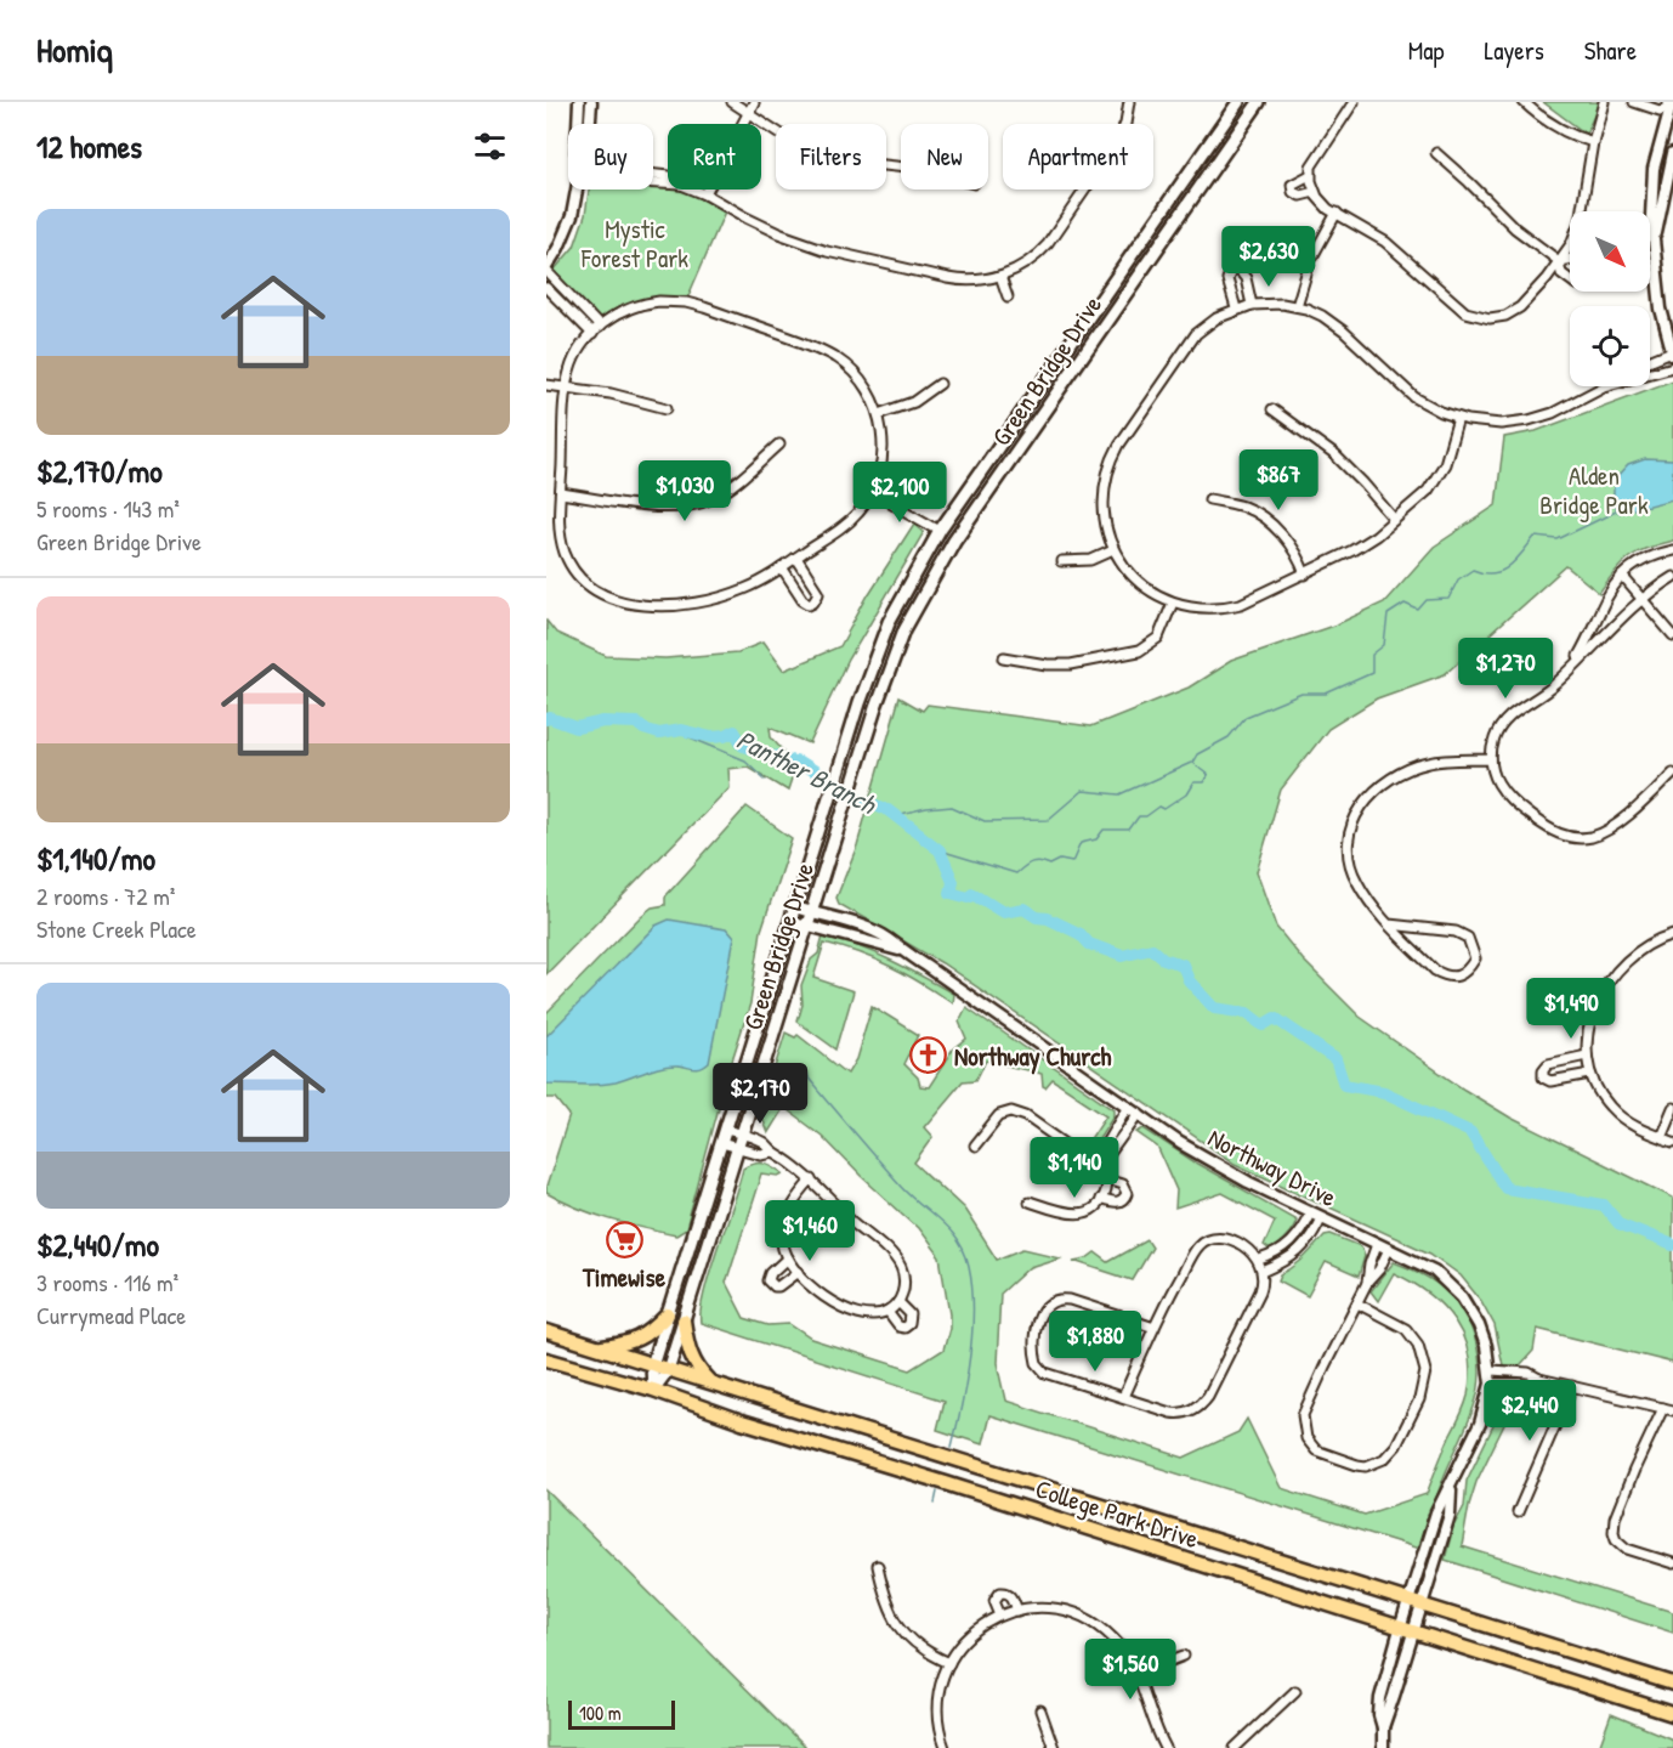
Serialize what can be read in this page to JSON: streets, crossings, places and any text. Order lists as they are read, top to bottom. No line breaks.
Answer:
{"streets":{"main road":["Green Bridge Drive","College Park Drive"],"street":["Northway Drive"]},"crossings":[["Green Bridge Drive","Northway Drive"],["Green Bridge Drive","College Park Drive"],["Northway Drive","College Park Drive"]],"water":["Panther Branch"],"parks":["Mystic Forest Park","Alden Bridge Park"],"places":{"church":["Northway Church"],"supermarket":["Timewise"]},"scale_bar":"100 m","north":"bottom right","page":{"header":"Homiq","nav":["Map","Layers","Share"],"heading":"12 homes","chip":["Buy","Rent","Filters","New","Apartment"],"list":[{"name":"$2,170/mo","note":"5 rooms · 143 m² · Green Bridge Drive"},{"name":"$1,140/mo","note":"2 rooms · 72 m² · Stone Creek Place"},{"name":"$2,440/mo","note":"3 rooms · 116 m² · Currymead Place"}],"price":["$2,630","$867","$1,030","$2,100","$1,270","$1,490","$2,170","$1,140","$1,460","$1,880","$2,440","$1,560"],"scale":"100 m"}}
